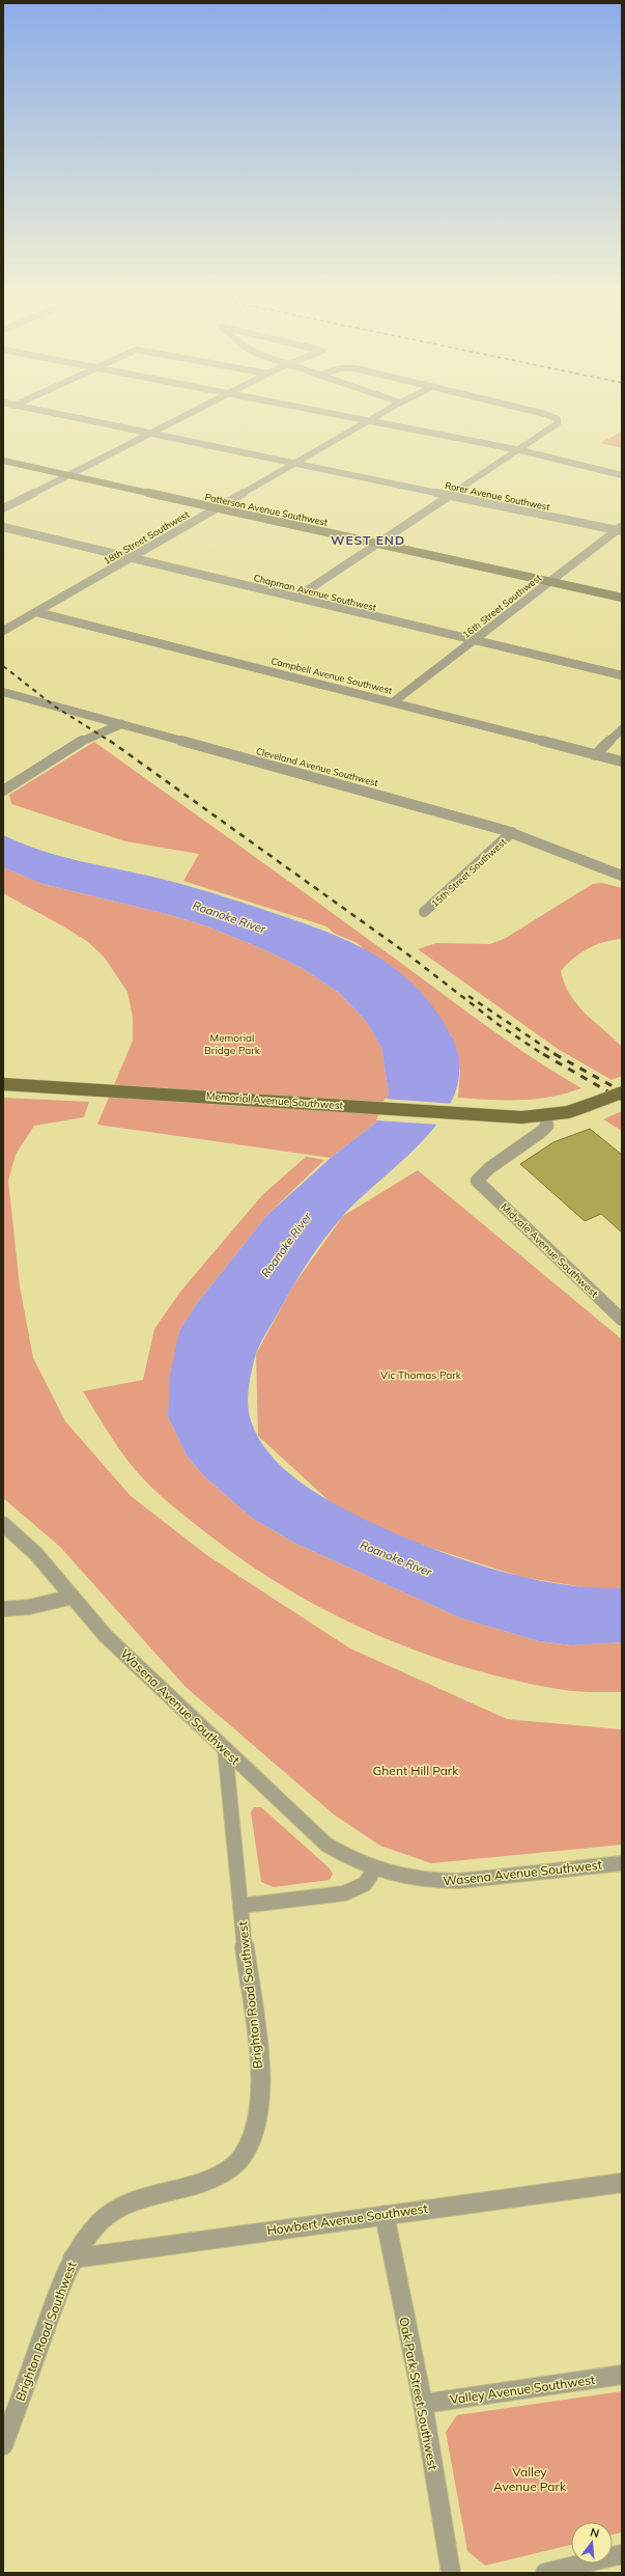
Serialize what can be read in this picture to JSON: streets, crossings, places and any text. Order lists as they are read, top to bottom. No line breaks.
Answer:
{"streets":{"main road":["Patterson Avenue Southwest","Memorial Avenue Southwest"],"street":["Rorer Avenue Southwest","18th Street Southwest","Chapman Avenue Southwest","16th Street Southwest","Campbell Avenue Southwest","Cleveland Avenue Southwest","15th Street Southwest","Midvale Avenue Southwest","Wasena Avenue Southwest","Brighton Road Southwest","Howbert Avenue Southwest","Valley Avenue Southwest","Oak Park Street Southwest"]},"crossings":[["Rorer Avenue Southwest","18th Street Southwest"],["Rorer Avenue Southwest","16th Street Southwest"],["Patterson Avenue Southwest","18th Street Southwest"],["Patterson Avenue Southwest","16th Street Southwest"],["18th Street Southwest","Chapman Avenue Southwest"],["18th Street Southwest","Campbell Avenue Southwest"],["Chapman Avenue Southwest","16th Street Southwest"],["16th Street Southwest","Campbell Avenue Southwest"],["Cleveland Avenue Southwest","15th Street Southwest"],["Memorial Avenue Southwest","Midvale Avenue Southwest"],["Wasena Avenue Southwest","Brighton Road Southwest"],["Brighton Road Southwest","Howbert Avenue Southwest"],["Howbert Avenue Southwest","Oak Park Street Southwest"],["Valley Avenue Southwest","Oak Park Street Southwest"]],"districts":["WEST END"],"water":["Roanoke River"],"parks":["Memorial Bridge Park","Vic Thomas Park","Ghent Hill Park","Valley Avenue Park"],"north":"top"}
